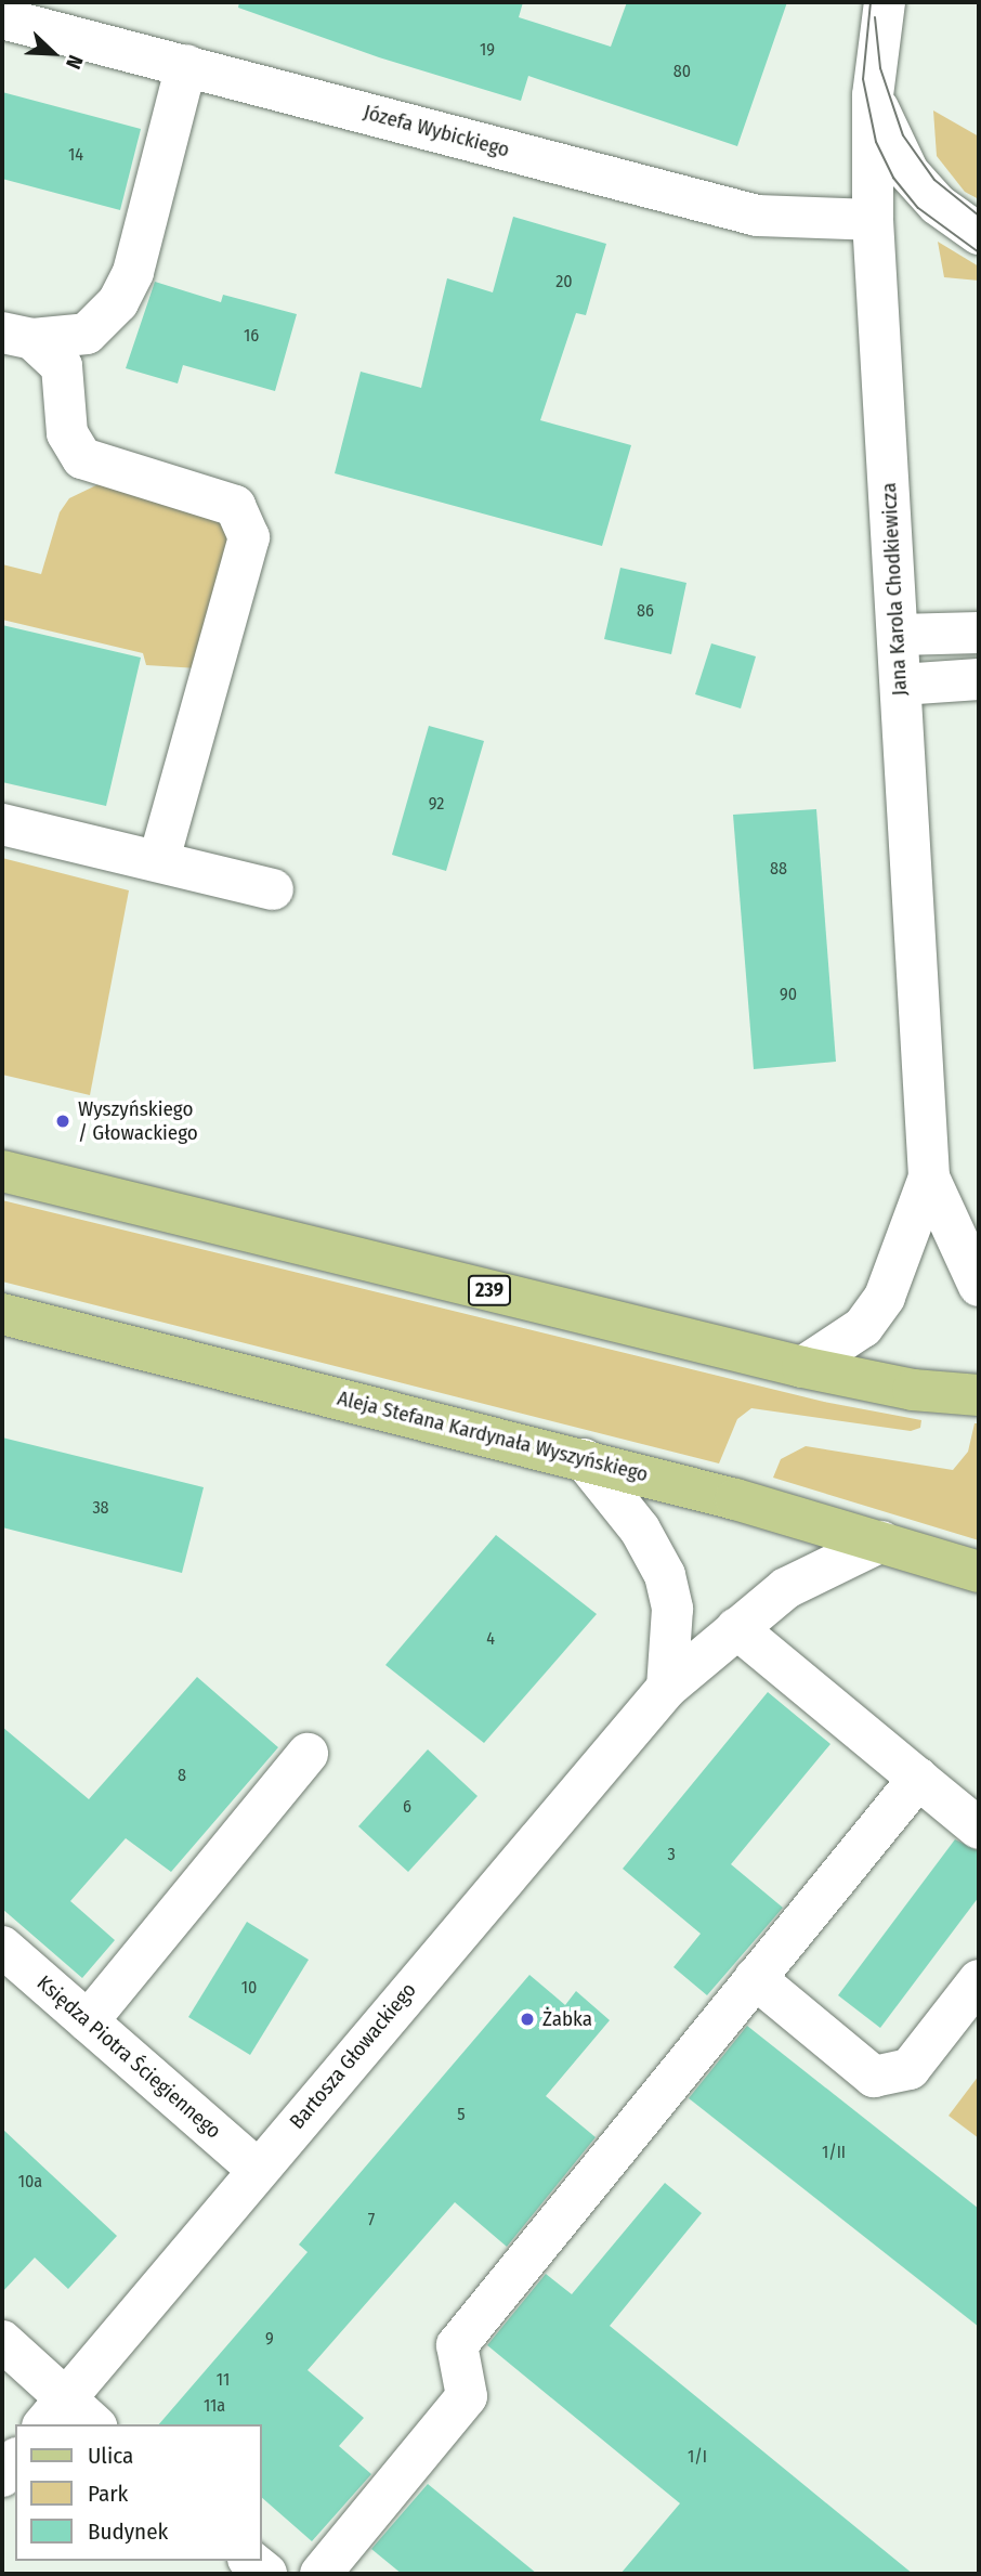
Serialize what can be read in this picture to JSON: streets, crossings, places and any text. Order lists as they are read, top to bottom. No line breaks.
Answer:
{"streets":{"main road":["239","Aleja Stefana Kardynała Wyszyńskiego"],"street":["Józefa Wybickiego","Jana Karola Chodkiewicza","Bartosza Głowackiego","Księdza Piotra Ściegiennego"]},"crossings":[["Józefa Wybickiego","Jana Karola Chodkiewicza"],["Jana Karola Chodkiewicza","239"],["Aleja Stefana Kardynała Wyszyńskiego","Bartosza Głowackiego"],["Bartosza Głowackiego","Księdza Piotra Ściegiennego"]],"places":["Wyszyńskiego / Głowackiego","Żabka"],"house_numbers":["19","80","14","20","16","86","92","88","90","38","4","8","6","3","10","5","1/II","10a","7","9","11","11a","1/I"],"legend":["Ulica","Park","Budynek"],"north":"bottom right"}
